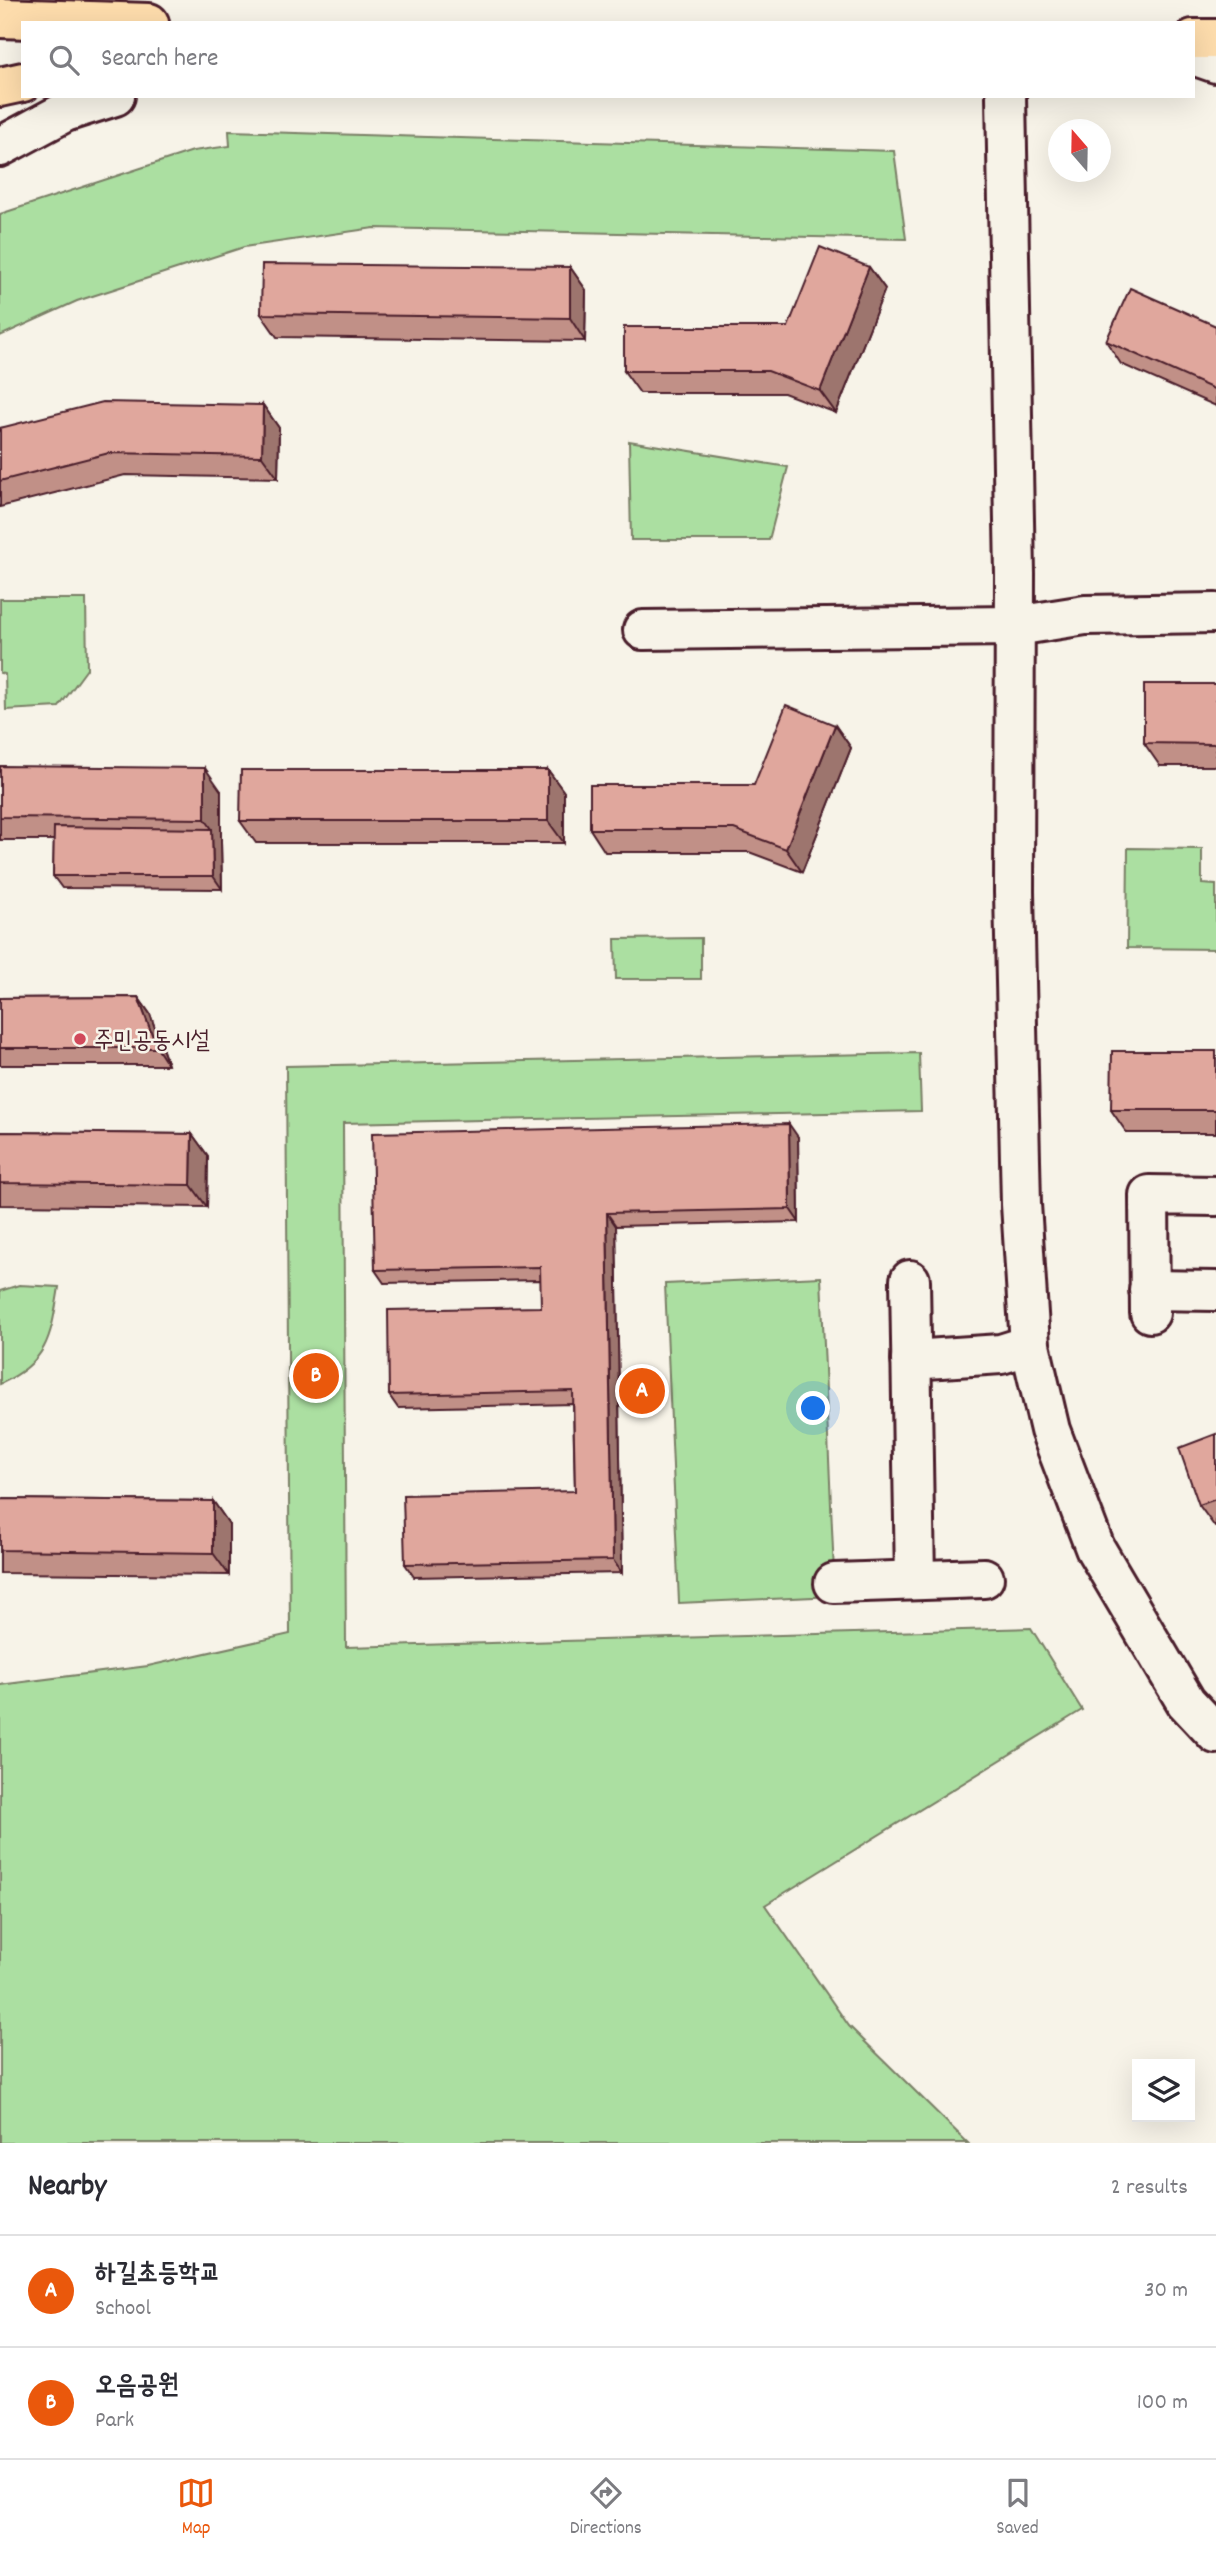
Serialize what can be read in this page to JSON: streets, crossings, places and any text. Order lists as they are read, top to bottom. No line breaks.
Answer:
{"places":["주민공동시설"],"north":"top","page":{"search":"Search here","pins":["B","A"],"heading":["Nearby","2 results"],"list":[{"mark":"A","name":"하길초등학교","note":"School","value":"30 m"},{"mark":"B","name":"오음공원","note":"Park","value":"100 m"}],"nav":["Map","Directions","Saved"]}}
